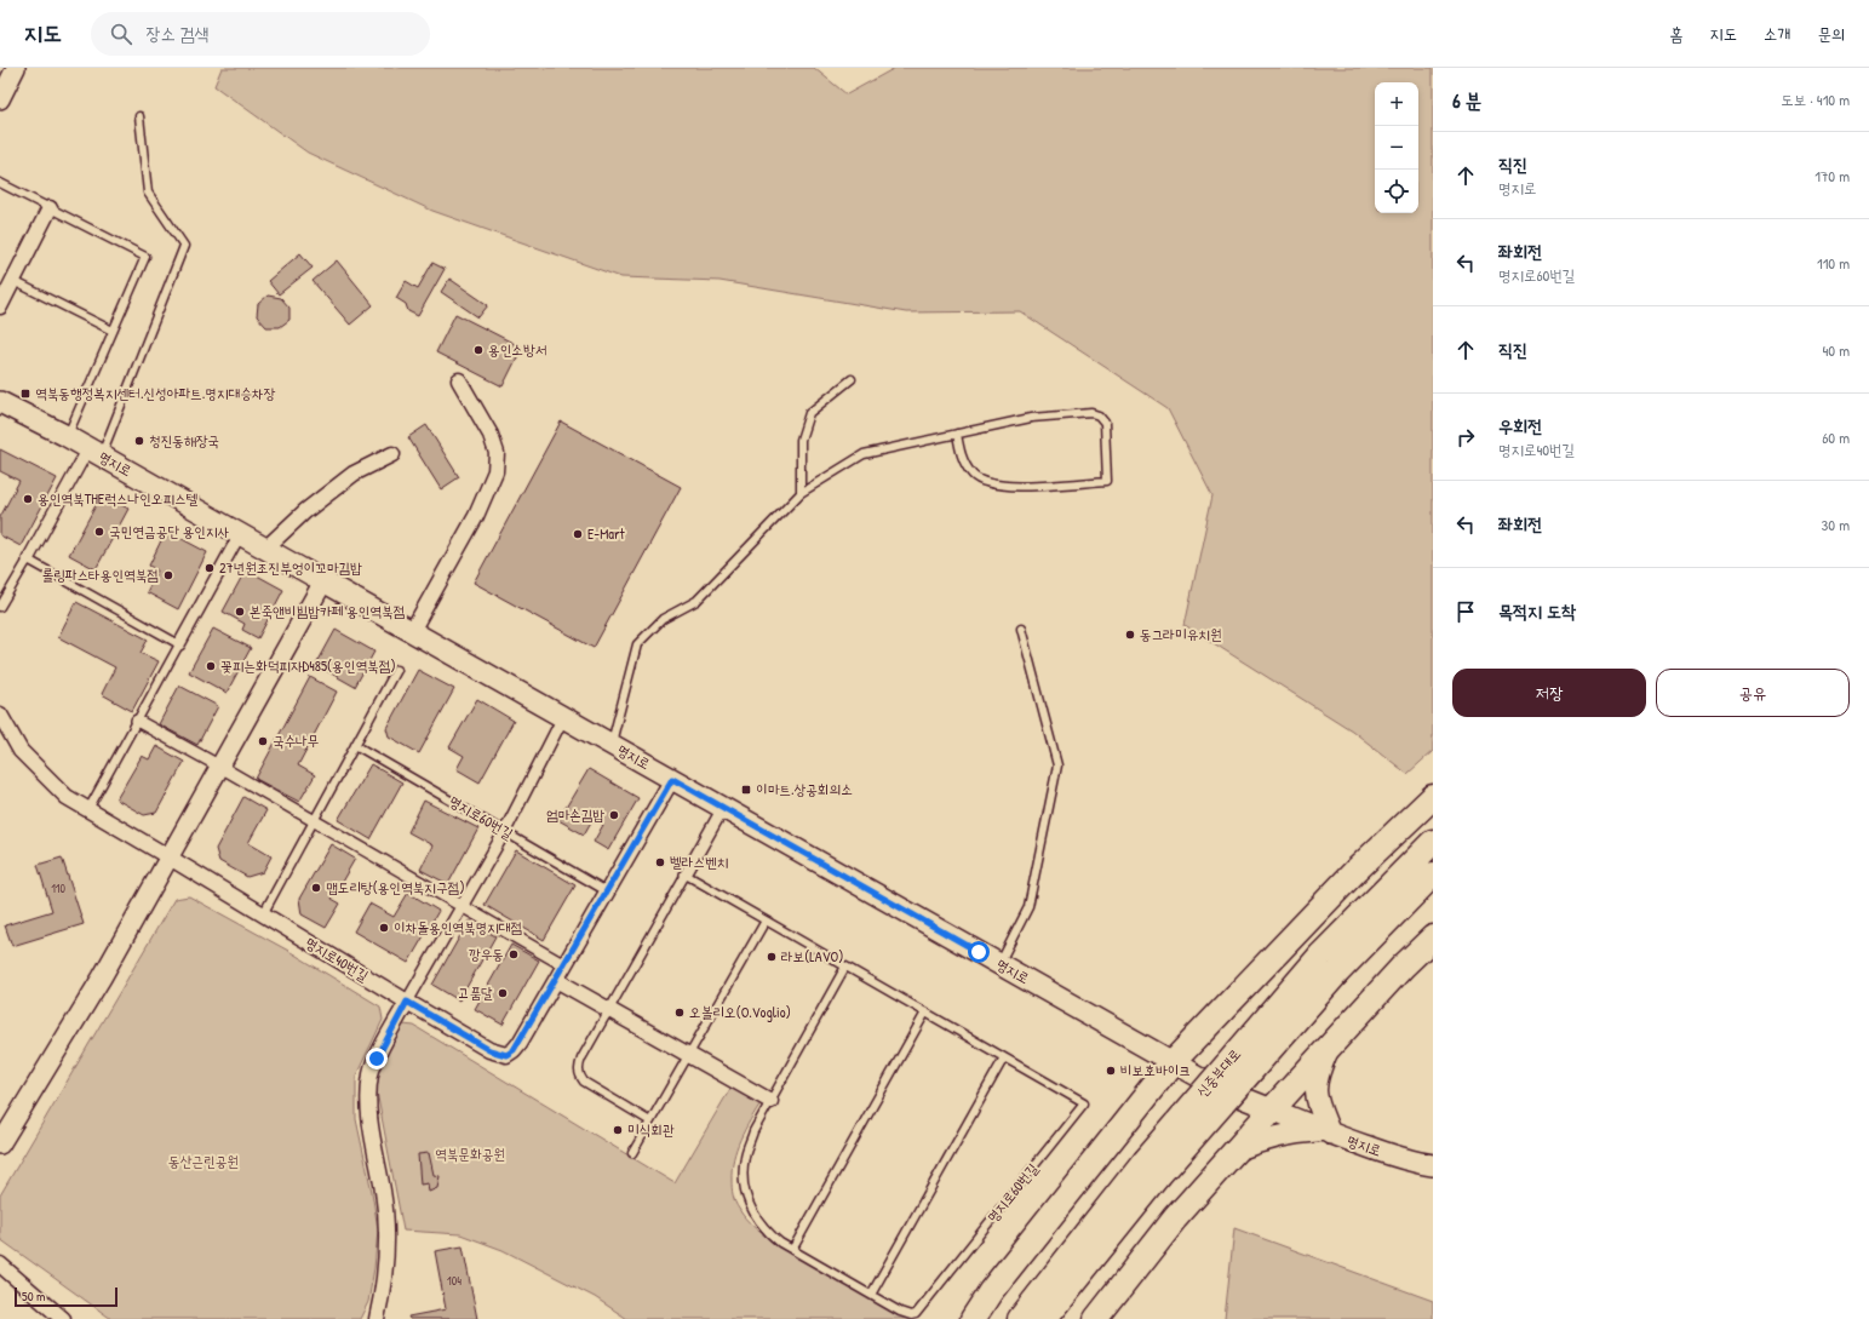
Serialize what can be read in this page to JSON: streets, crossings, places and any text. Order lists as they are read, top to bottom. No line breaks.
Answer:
{"streets":{"highway":["신중부대로"],"main road":["명지로"],"street":["명지로40번길"],"lane":["명지로60번길"]},"parks":["역북문화공원","동산근린공원"],"places":{"other":["용인소방서","청진동해장국","용인역북THE럭스나인오피스텔","국민연금공단 용인지사","E-Mart","27년원조진부엉이꼬마김밥","롤링파스타용인역북점","본죽앤비빔밥카페 용인역북점","동그라미유치원","꽃피는화덕피자D485(용인역북점)","국수나무","엄마손김밥","벨라스벤치","맵도리탕(용인역북지구점)","이차돌용인역북명지대점","깡우동","라보(LAVO)","고품달","오볼리오(O.Voglio)","비보호바이크","미식회관"],"transit":["역북동행정복지센터.신성아파트.명지대승차장","이마트.상공회의소"]},"house_numbers":["110","104"],"scale_bar":"50 m","page":{"header":"지도","search":"장소 검색","nav":["홈","지도","소개","문의"],"heading":["6 분","도보 · 410 m"],"map_buttons":["+","−"],"list":[["직진","명지로","170 m"],["좌회전","명지로60번길","110 m"],["직진","40 m"],["우회전","명지로40번길","60 m"],["좌회전","30 m"],"목적지 도착"],"buttons":["저장","공유"],"scale":"50 m"}}
